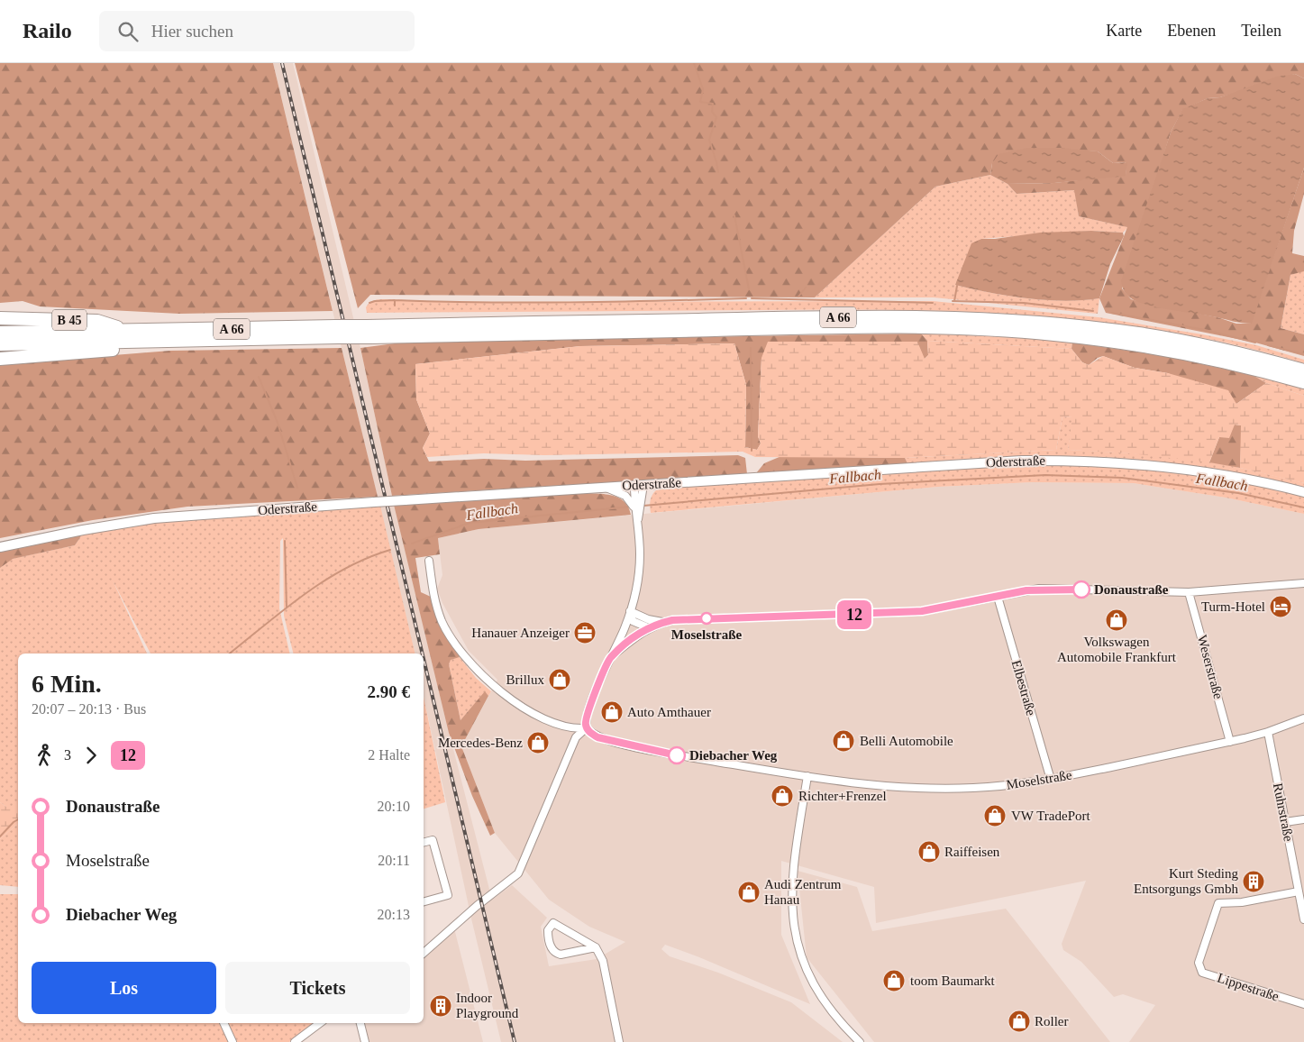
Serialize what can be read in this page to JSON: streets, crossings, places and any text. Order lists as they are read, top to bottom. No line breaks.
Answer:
{"streets":{"highway":["A 66","B 45"],"street":["Oderstraße","Weserstraße","Elbestraße","Moselstraße","Ruhrstraße","Lippestraße"]},"crossings":[["A 66","B 45"],["Weserstraße","Moselstraße"],["Elbestraße","Moselstraße"],["Moselstraße","Ruhrstraße"],["Ruhrstraße","Lippestraße"]],"water":["Fallbach"],"places":{"other":["Donaustraße","Moselstraße","Diebacher Weg"],"hotel":["Turm-Hotel"],"shop":["Volkswagen Automobile Frankfurt","Brillux","Auto Amthauer","Belli Automobile","Mercedes-Benz","Richter+Frenzel","VW TradePort","Raiffeisen","Audi Zentrum Hanau","toom Baumarkt","Roller"],"office":["Hanauer Anzeiger"],"building":["Kurt Steding Entsorgungs Gmbh","Indoor Playground"]},"lines":["bus line 12"],"page":{"header":"Railo","search":"Hier suchen","nav":["Karte","Ebenen","Teilen"],"on_map":"12","heading":["6 Min.","20:07 – 20:13 · Bus","2.90 €"],"legs":["3","12","2 Halte"],"list":[{"name":"Donaustraße","value":"20:10"},{"name":"Moselstraße","value":"20:11"},{"name":"Diebacher Weg","value":"20:13"}],"buttons":["Los","Tickets"]}}
